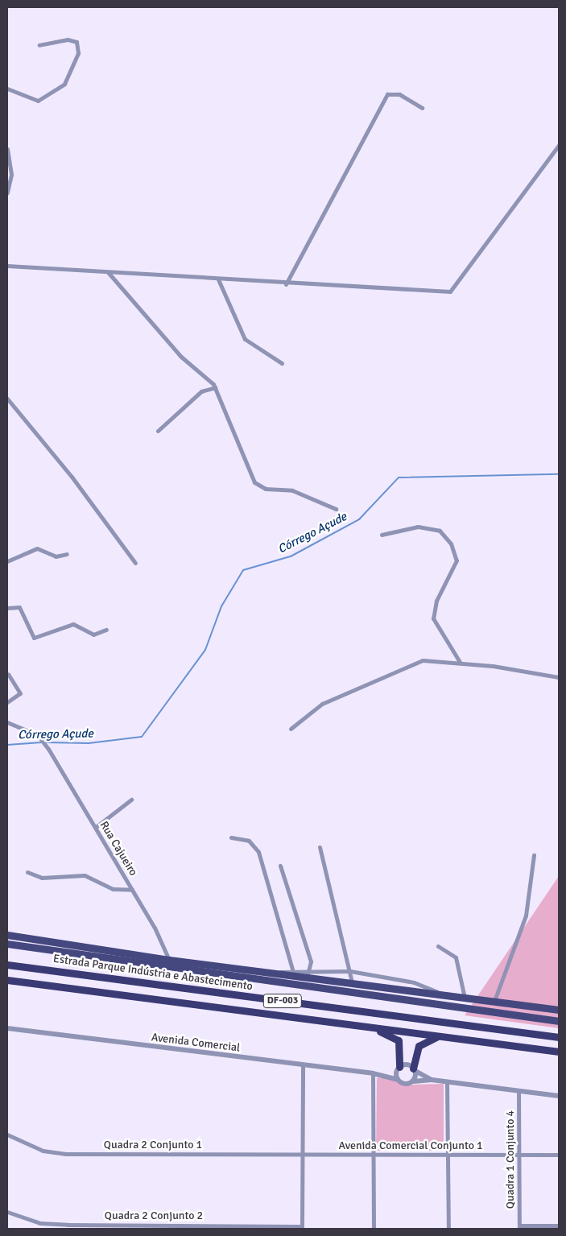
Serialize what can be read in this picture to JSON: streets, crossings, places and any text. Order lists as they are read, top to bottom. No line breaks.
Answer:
{"streets":{"highway":["Estrada Parque Indústria e Abastecimento","DF-003"],"street":["Rua Cajueiro","Avenida Comercial","Quadra 2 Conjunto 1","Avenida Comercial Conjunto 1","Quadra 1 Conjunto 4","Quadra 2 Conjunto 2"]},"crossings":[["Quadra 2 Conjunto 1","Avenida Comercial Conjunto 1"],["Avenida Comercial Conjunto 1","Quadra 1 Conjunto 4"]],"water":["Córrego Açude"]}
